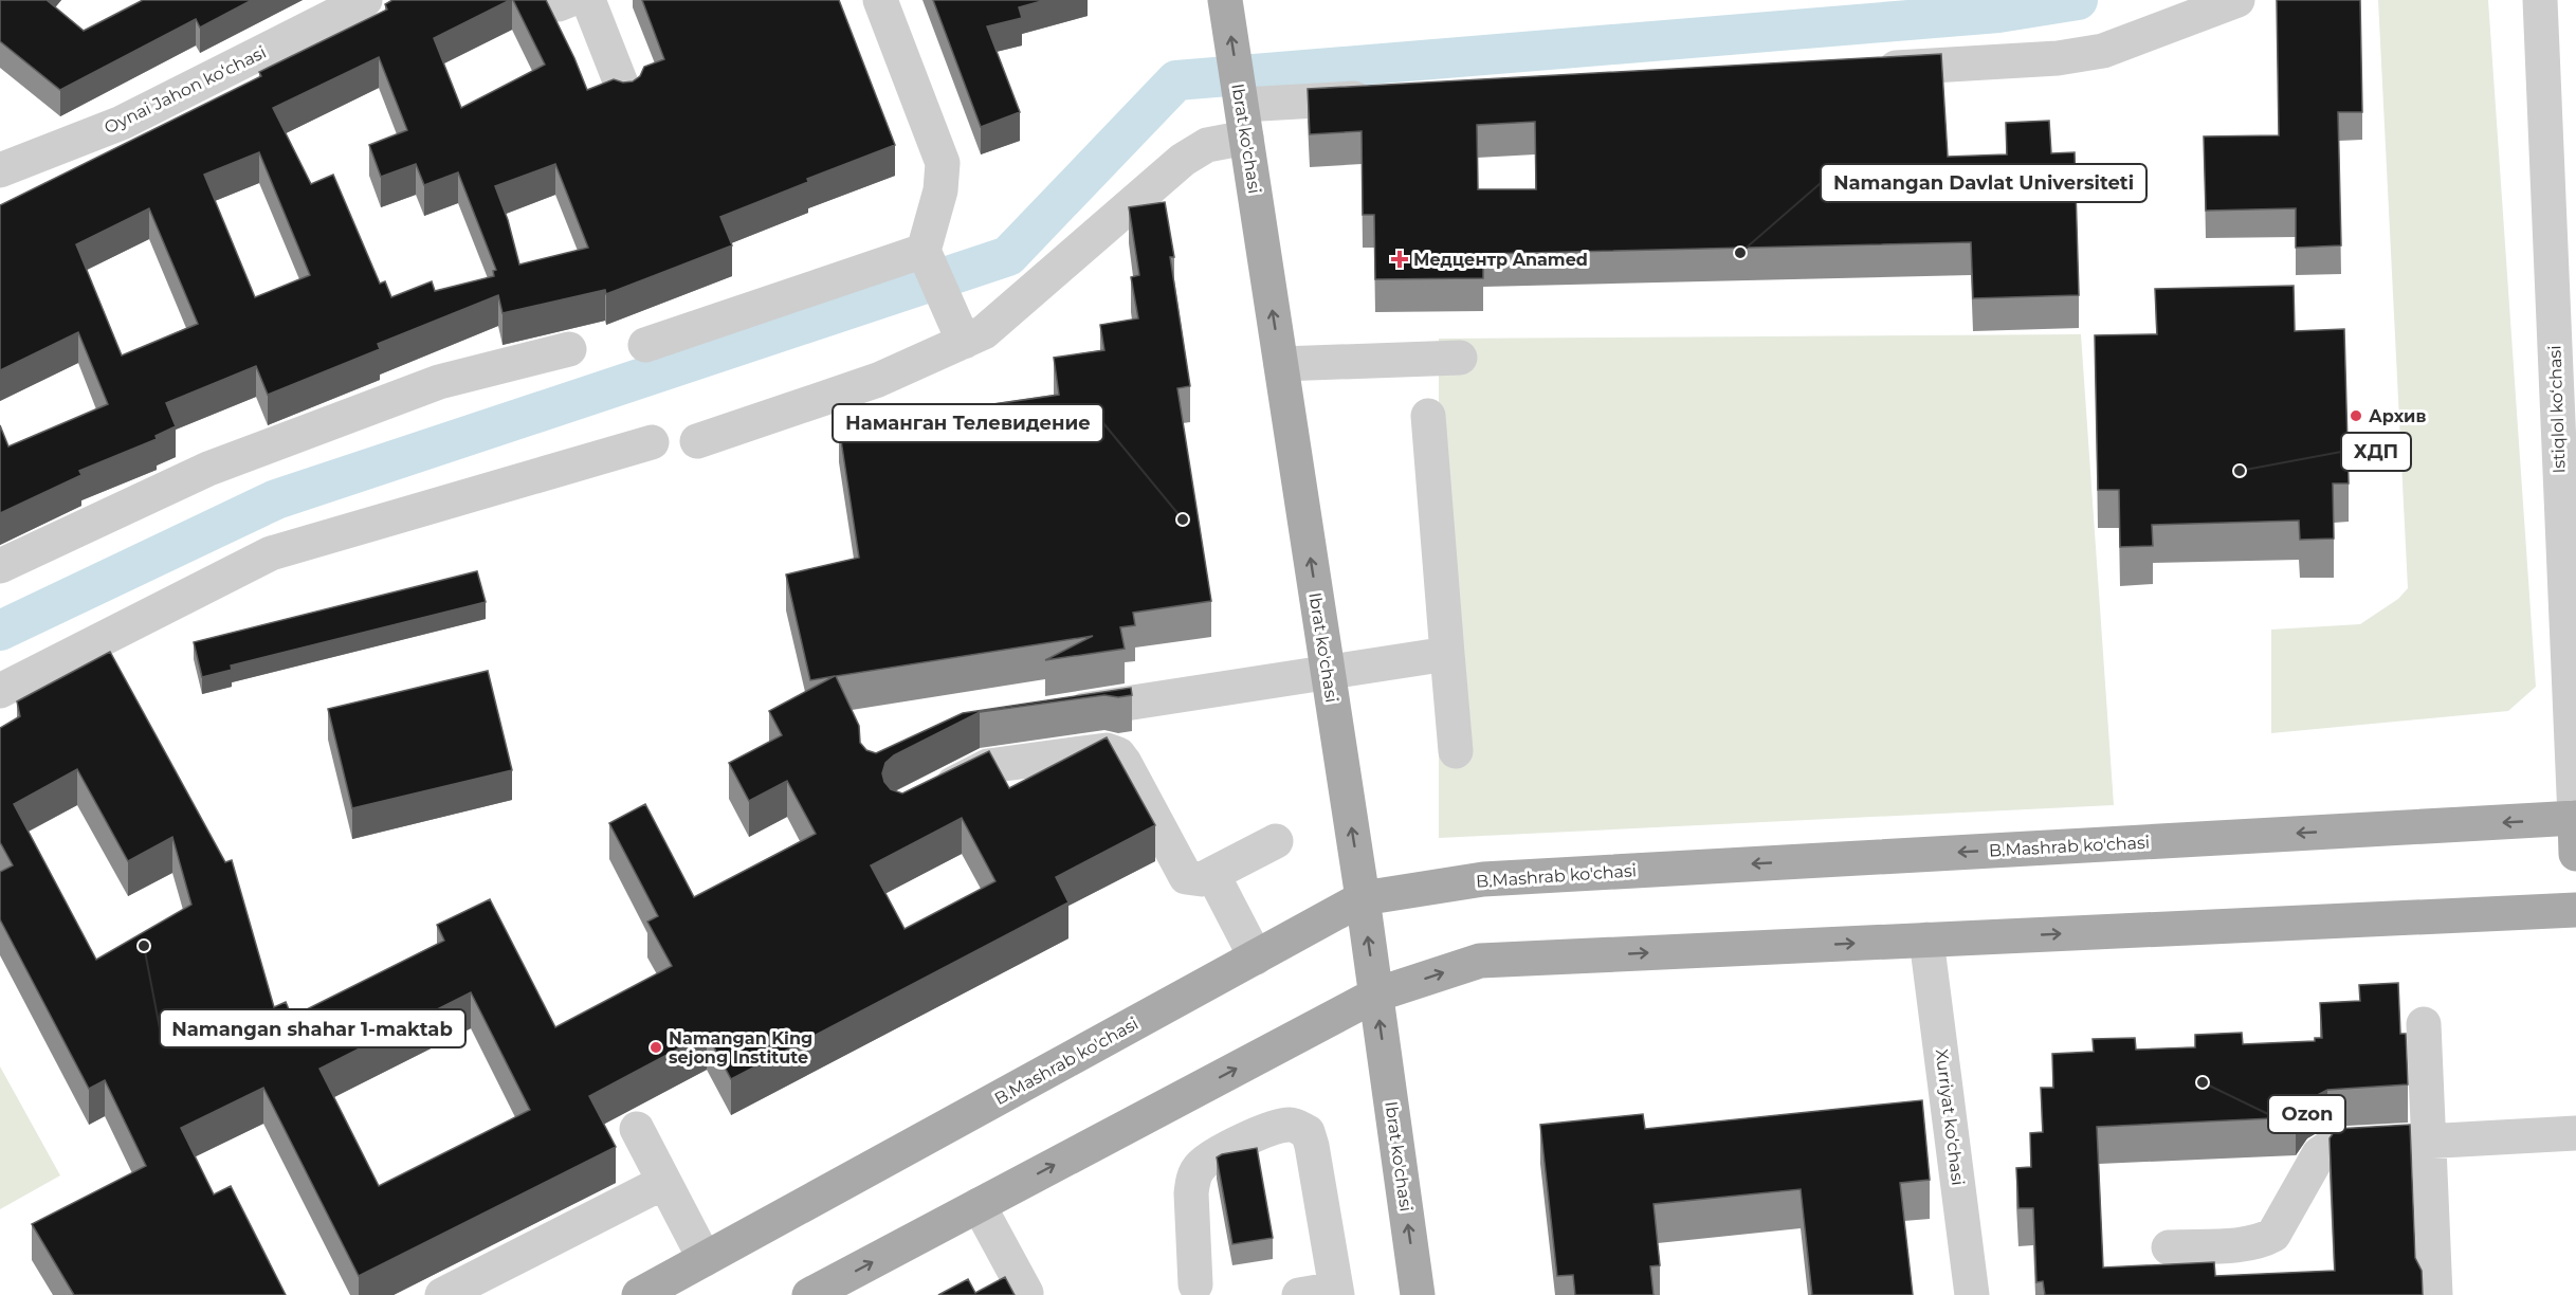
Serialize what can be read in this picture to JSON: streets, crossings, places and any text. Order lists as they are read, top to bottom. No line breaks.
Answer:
{"streets":{"main road":["Ibrat ko'chasi","B.Mashrab ko'chasi"],"street":["Oynai Jahon ko‘chasi","Istiqlol koʻchasi","Xurriyat ko‘chasi"]},"crossings":[["Ibrat ko'chasi","B.Mashrab ko'chasi"],["Istiqlol koʻchasi","B.Mashrab ko'chasi"]],"one_way":["Ibrat ko'chasi"],"places":{"other":["Namangan Davlat Universiteti","Архив","ХДП","Наманган Телевидение","Namangan shahar 1-maktab","Namangan King sejong Institute","Ozon"],"health":["Медцентр Anamed"]}}
